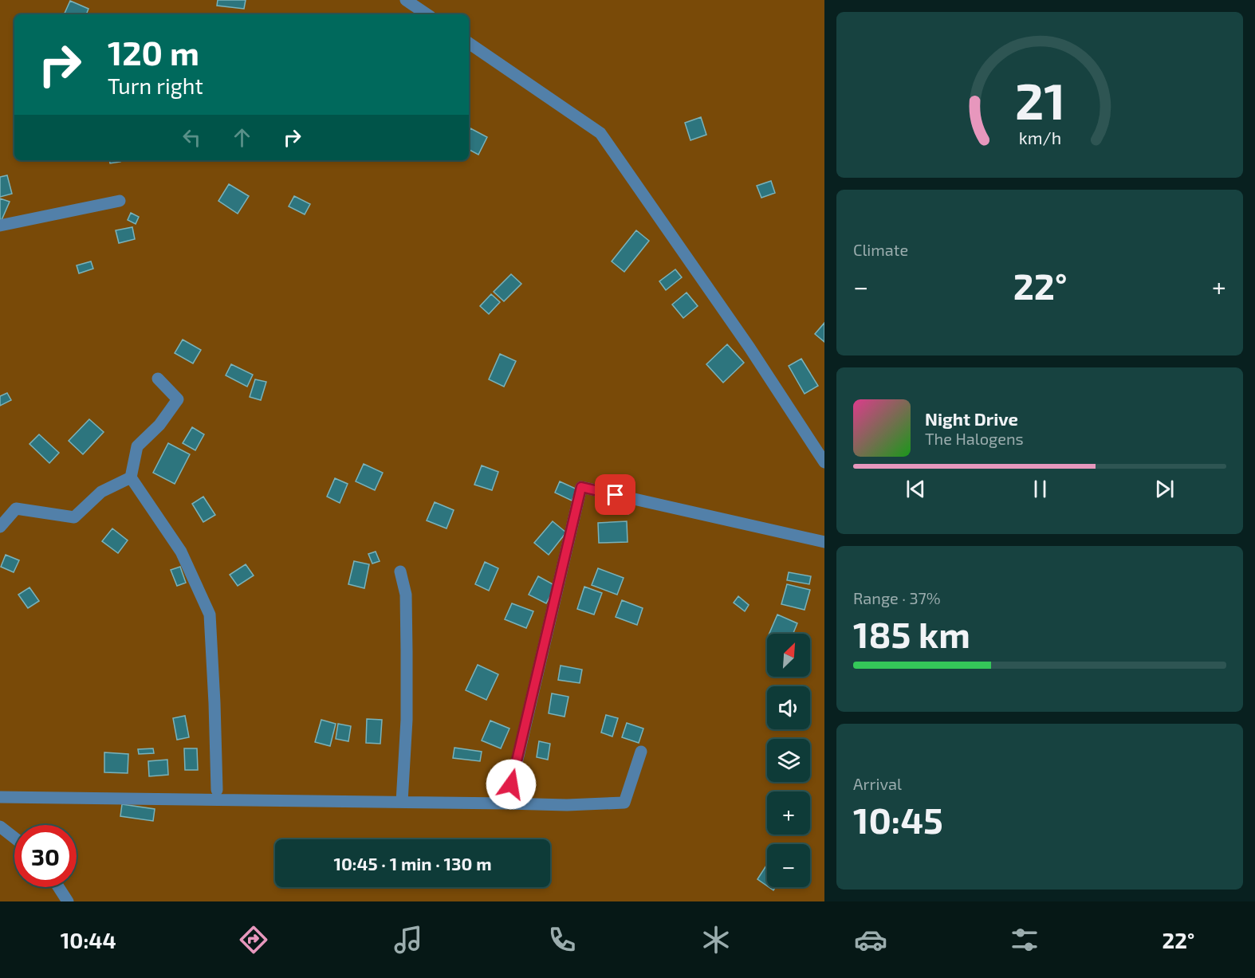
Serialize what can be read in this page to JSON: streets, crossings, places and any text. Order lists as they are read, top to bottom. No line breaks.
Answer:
{"north":"top right","page":{"turn":["120 m","Turn right"],"tile":["Climate",["Range · 37%","185 km"],["Arrival","10:45"]],"heat":["−","22°","+"],"song":["Night Drive","The Halogens"],"map_buttons":["+","−"],"limit":"30","trip":"10:45 · 1 min · 130 m","tabs":["10:44","22°"],"gauge":["21","km/h"]}}
